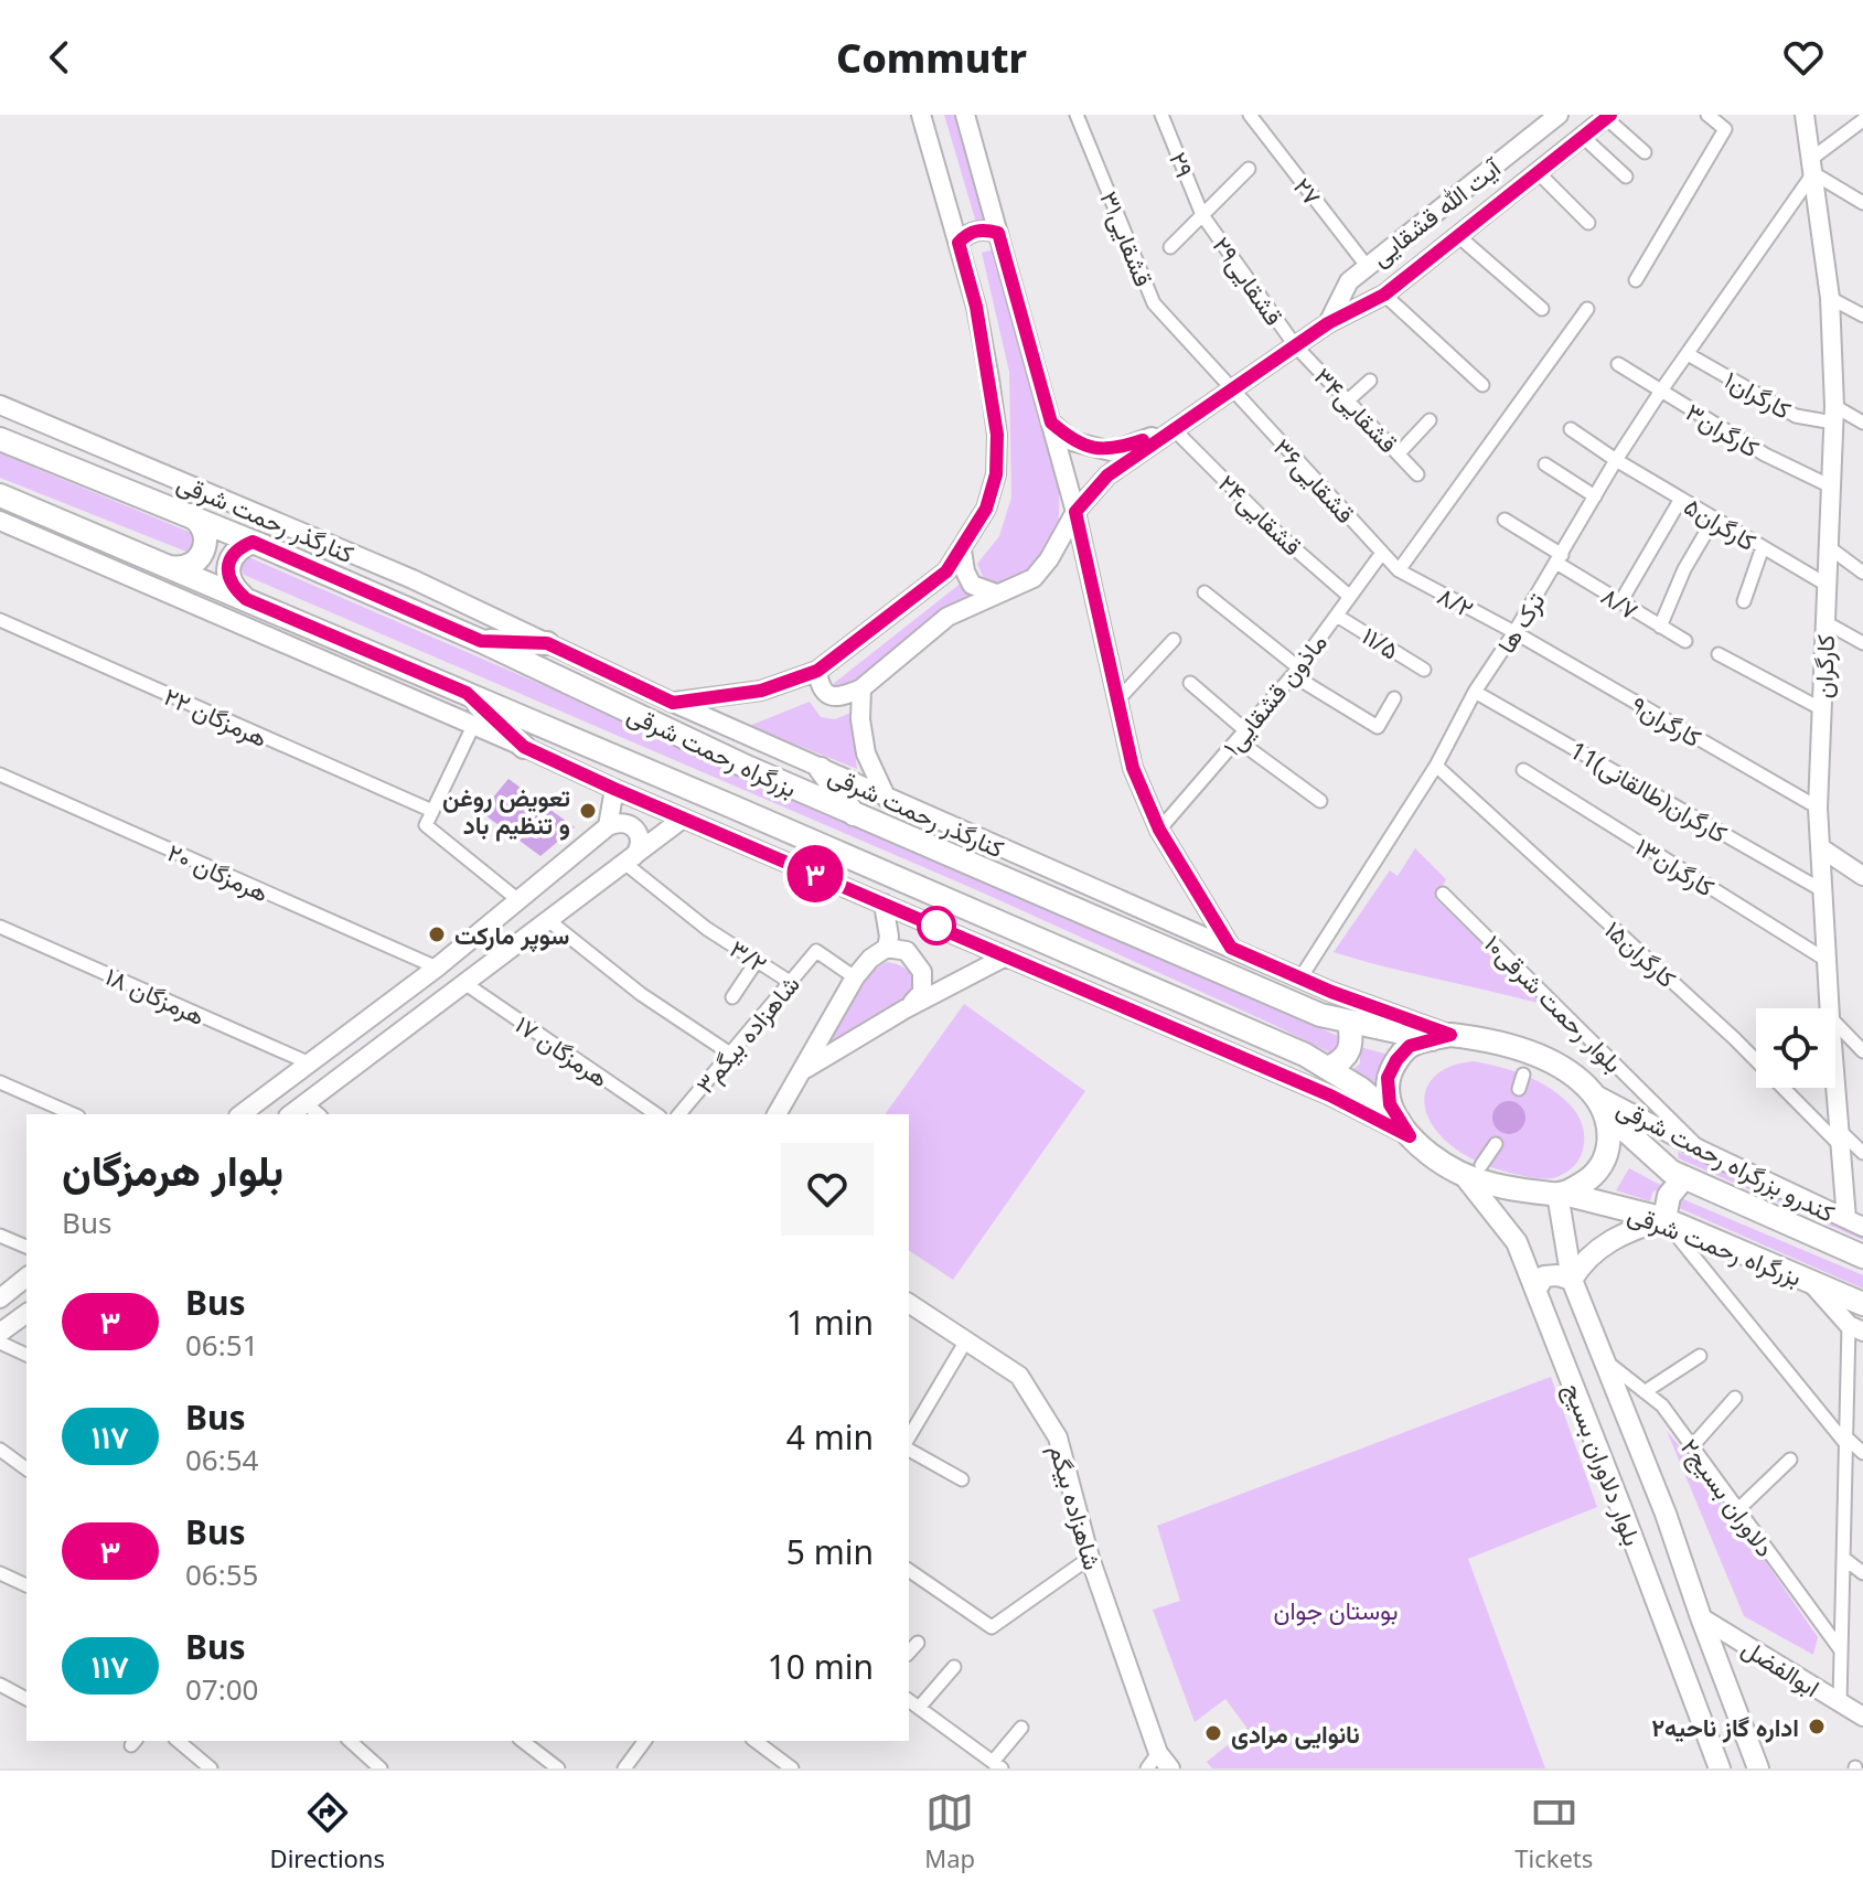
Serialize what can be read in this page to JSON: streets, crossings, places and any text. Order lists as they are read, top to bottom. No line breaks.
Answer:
{"streets":{"highway":["بزرگراه رحمت شرقی"],"main road":["بلوار دلاوران بسیج"],"street":["۲۹","۲۷","آیت الله قشقایی","۳۱قشقایی","قشقایی۲۹","۱کارگران","قشقایی۳۴","کارگران۳","قشقایی۳۶","قشقایی۲۴","کنارگذر رحمت شرقی","کارگران۵","۸/۲","۸/۷","ترک ها","۱۱/۵","کارگران","ماذون قشقایی۱","هرمزگان ۲۲","کارگران۹","11کارگران(طالقانی)","کارگران۱۳","هرمزگان ۲۰","۱۵کارگران","۳/۲","هرمزگان ۱۸","۱۰بلوار رحمت شرقی","۳شاهزاده بیگم","هرمزگان ۱۷","کندرو بزرگراه رحمت شرقی","دلاوران بسیج۲","شاهزاده بیگم","ابوالفضل"]},"crossings":[["۲۹","قشقایی۲۹"],["۲۷","آیت الله قشقایی"],["آیت الله قشقایی","۳۱قشقایی"],["آیت الله قشقایی","قشقایی۲۹"],["آیت الله قشقایی","قشقایی۳۴"],["آیت الله قشقایی","قشقایی۳۶"],["آیت الله قشقایی","قشقایی۲۴"],["۳۱قشقایی","قشقایی۳۶"],["قشقایی۲۹","قشقایی۳۴"],["۱کارگران","ترک ها"],["۱کارگران","کارگران"],["کارگران۳","ترک ها"],["کارگران۳","کارگران"],["قشقایی۳۶","۸/۲"],["قشقایی۳۶","ماذون قشقایی۱"],["قشقایی۲۴","ماذون قشقایی۱"],["کنارگذر رحمت شرقی","ترک ها"],["کنارگذر رحمت شرقی","بزرگراه رحمت شرقی"],["کنارگذر رحمت شرقی","کندرو بزرگراه رحمت شرقی"],["کنارگذر رحمت شرقی","بلوار دلاوران بسیج"],["کارگران۵","ترک ها"],["کارگران۵","کارگران"],["۸/۲","ترک ها"],["۸/۲","کارگران۹"],["۸/۷","ترک ها"],["ترک ها","کارگران"],["ترک ها","کارگران۹"],["ترک ها","11کارگران(طالقانی)"],["ترک ها","۱۵کارگران"],["۱۱/۵","ماذون قشقایی۱"],["کارگران","کارگران۹"],["کارگران","11کارگران(طالقانی)"],["کارگران","کارگران۱۳"],["کارگران","۱۵کارگران"],["کارگران","کندرو بزرگراه رحمت شرقی"],["بزرگراه رحمت شرقی","کندرو بزرگراه رحمت شرقی"],["بزرگراه رحمت شرقی","بلوار دلاوران بسیج"],["۳/۲","۳شاهزاده بیگم"],["۱۰بلوار رحمت شرقی","کندرو بزرگراه رحمت شرقی"],["کندرو بزرگراه رحمت شرقی","بلوار دلاوران بسیج"],["بلوار دلاوران بسیج","دلاوران بسیج۲"],["بلوار دلاوران بسیج","ابوالفضل"]],"parks":["بوستان جوان"],"places":["تعویض روغن و تنظیم باد","سوپر مارکت","اداره گاز ناحیه۲","نانوایی مرادی"],"lines":["bus line ۳"],"page":{"header":"Commutr","on_map":"۳","heading":["بلوار هرمزگان","Bus"],"list":[{"mark":"۳","name":"Bus","note":"06:51","value":"1 min"},{"mark":"۱۱۷","name":"Bus","note":"06:54","value":"4 min"},{"mark":"۳","name":"Bus","note":"06:55","value":"5 min"},{"mark":"۱۱۷","name":"Bus","note":"07:00","value":"10 min"}],"tabs":["Directions","Map","Tickets"]}}
